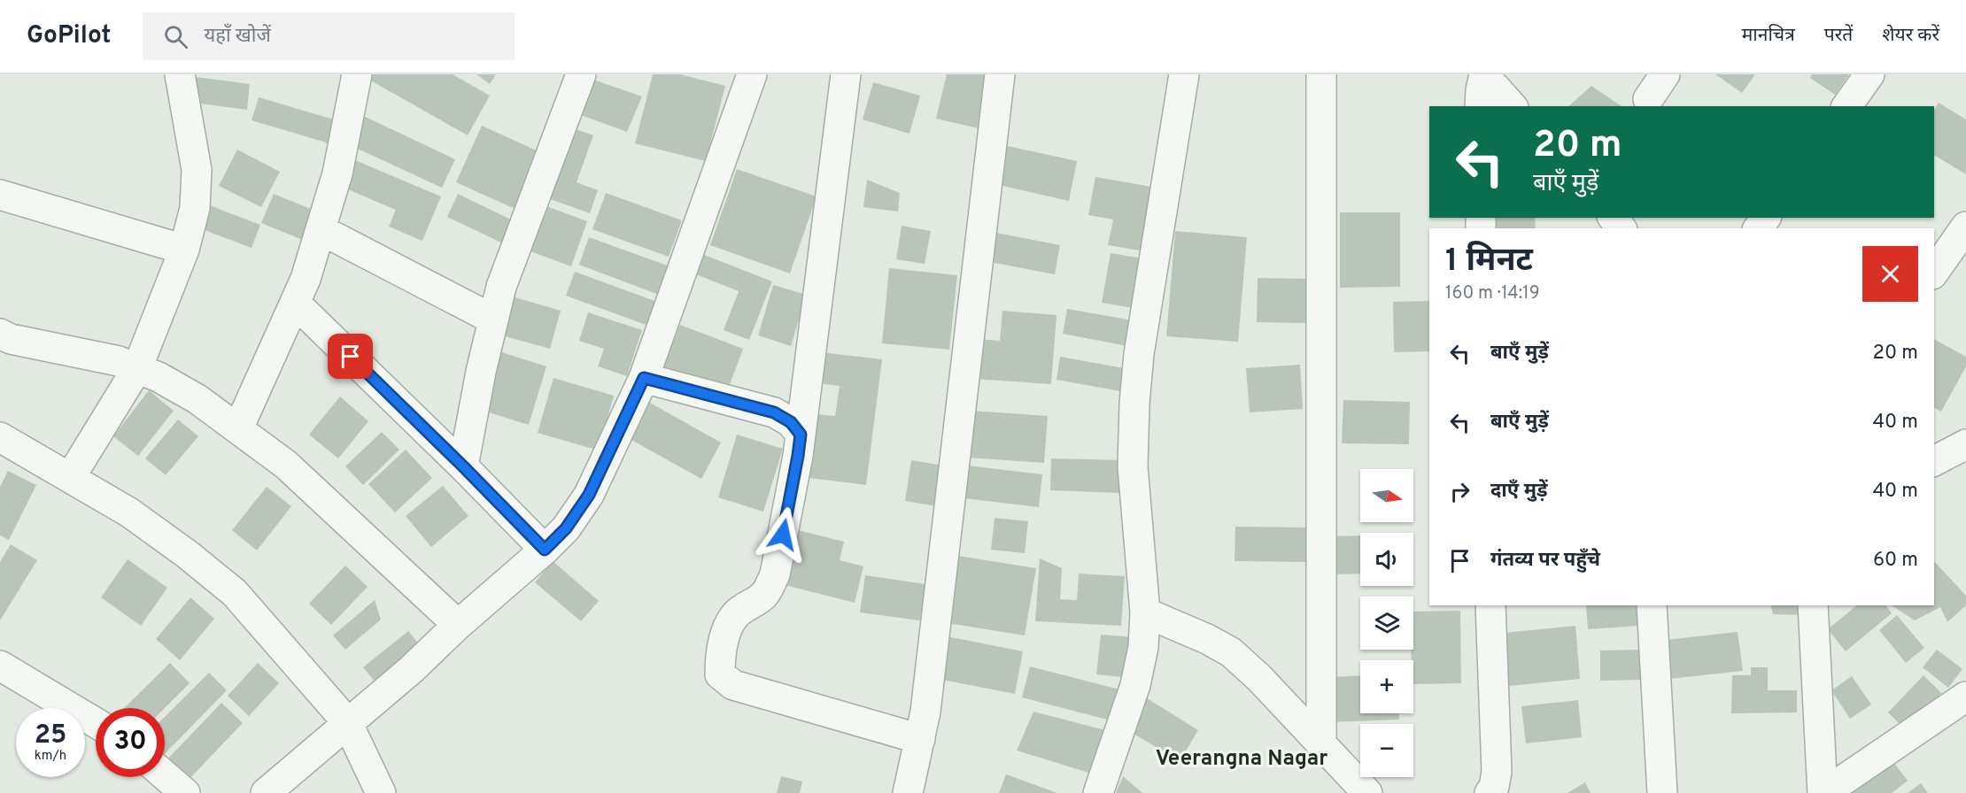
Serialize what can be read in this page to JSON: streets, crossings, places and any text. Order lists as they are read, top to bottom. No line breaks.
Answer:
{"districts":["Veerangna Nagar"],"north":"right","page":{"header":"GoPilot","search":"यहाँ खोजें","nav":["मानचित्र","परतें","शेयर करें"],"turn":["20 m","बाएँ मुड़ें"],"heading":["1 मिनट","160 m · 14:19"],"list":[{"name":"बाएँ मुड़ें","value":"20 m"},{"name":"बाएँ मुड़ें","value":"40 m"},{"name":"दाएँ मुड़ें","value":"40 m"},{"name":"गंतव्य पर पहुँचे","value":"60 m"}],"map_buttons":["+","−"],"speed":"25 km/h","limit":"30"}}
